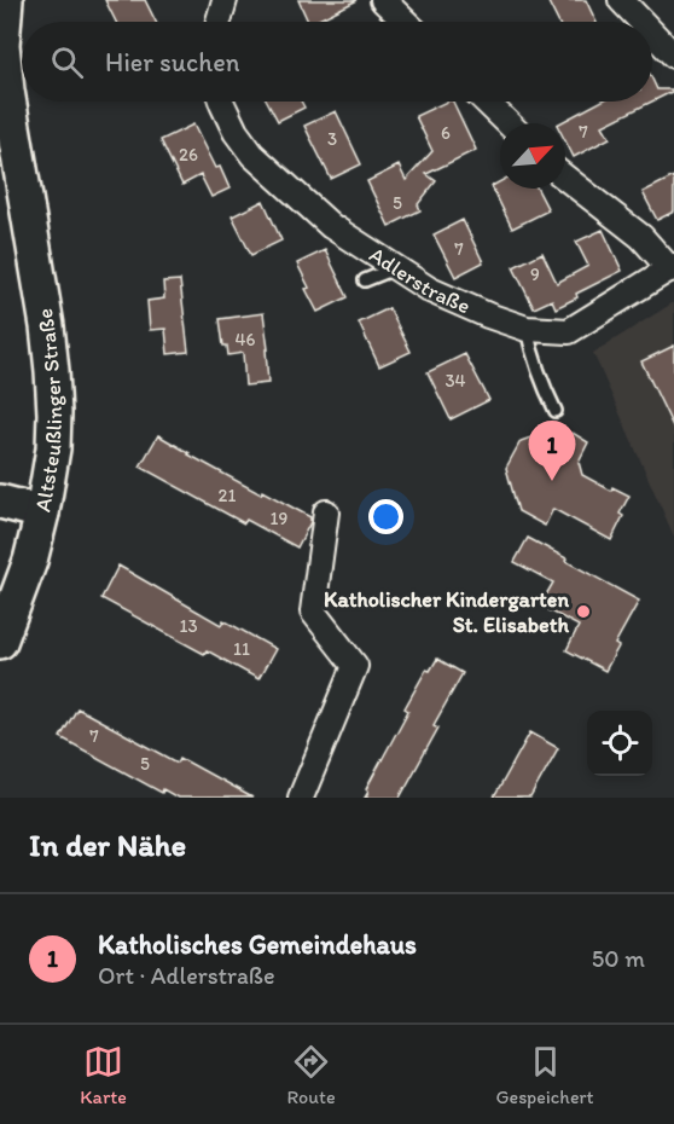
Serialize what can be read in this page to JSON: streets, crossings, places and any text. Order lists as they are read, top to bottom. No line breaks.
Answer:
{"streets":{"street":["Adlerstraße","Altsteußlinger Straße"]},"places":["Katholischer Kindergarten St. Elisabeth"],"house_numbers":["7","6","3","26","5","7","9","46","34","21","19","13","11","7","5"],"north":"top right","page":{"search":"Hier suchen","pins":"1","heading":"In der Nähe","list":[{"mark":"1","name":"Katholisches Gemeindehaus","note":"Ort · Adlerstraße","value":"50 m"}],"nav":["Karte","Route","Gespeichert"]}}
